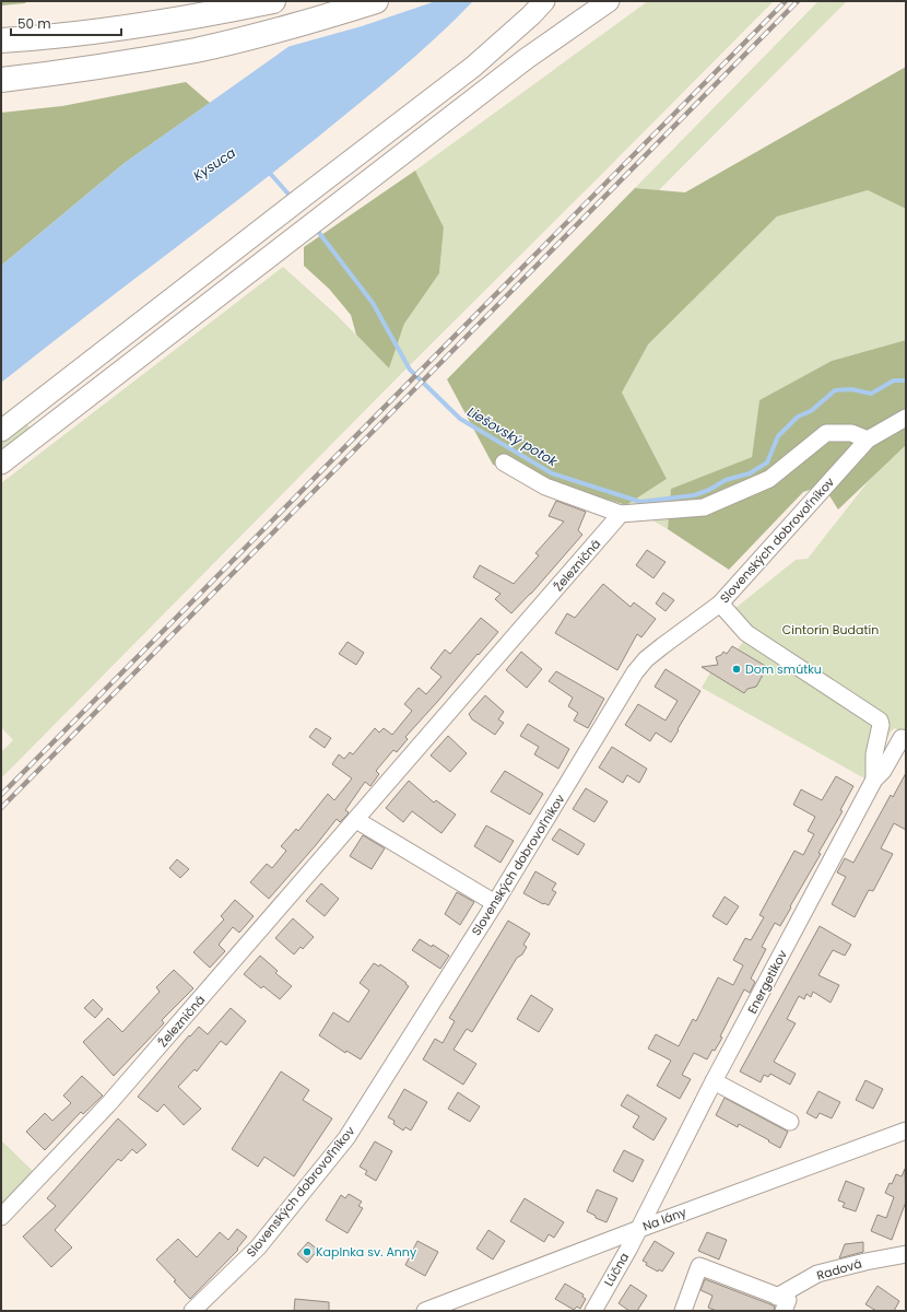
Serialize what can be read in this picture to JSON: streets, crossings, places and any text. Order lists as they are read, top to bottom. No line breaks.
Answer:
{"streets":{"street":["Slovenských dobrovoľníkov","Železničná","Energetikov","Na lány","Lúčna","Radová"]},"crossings":[["Energetikov","Na lány"],["Energetikov","Lúčna"],["Na lány","Lúčna"]],"water":["Kysuca","Liešovský potok"],"parks":["Cintorín Budatín"],"places":["Dom smútku","Kaplnka sv. Anny"],"scale_bar":"50 m"}
